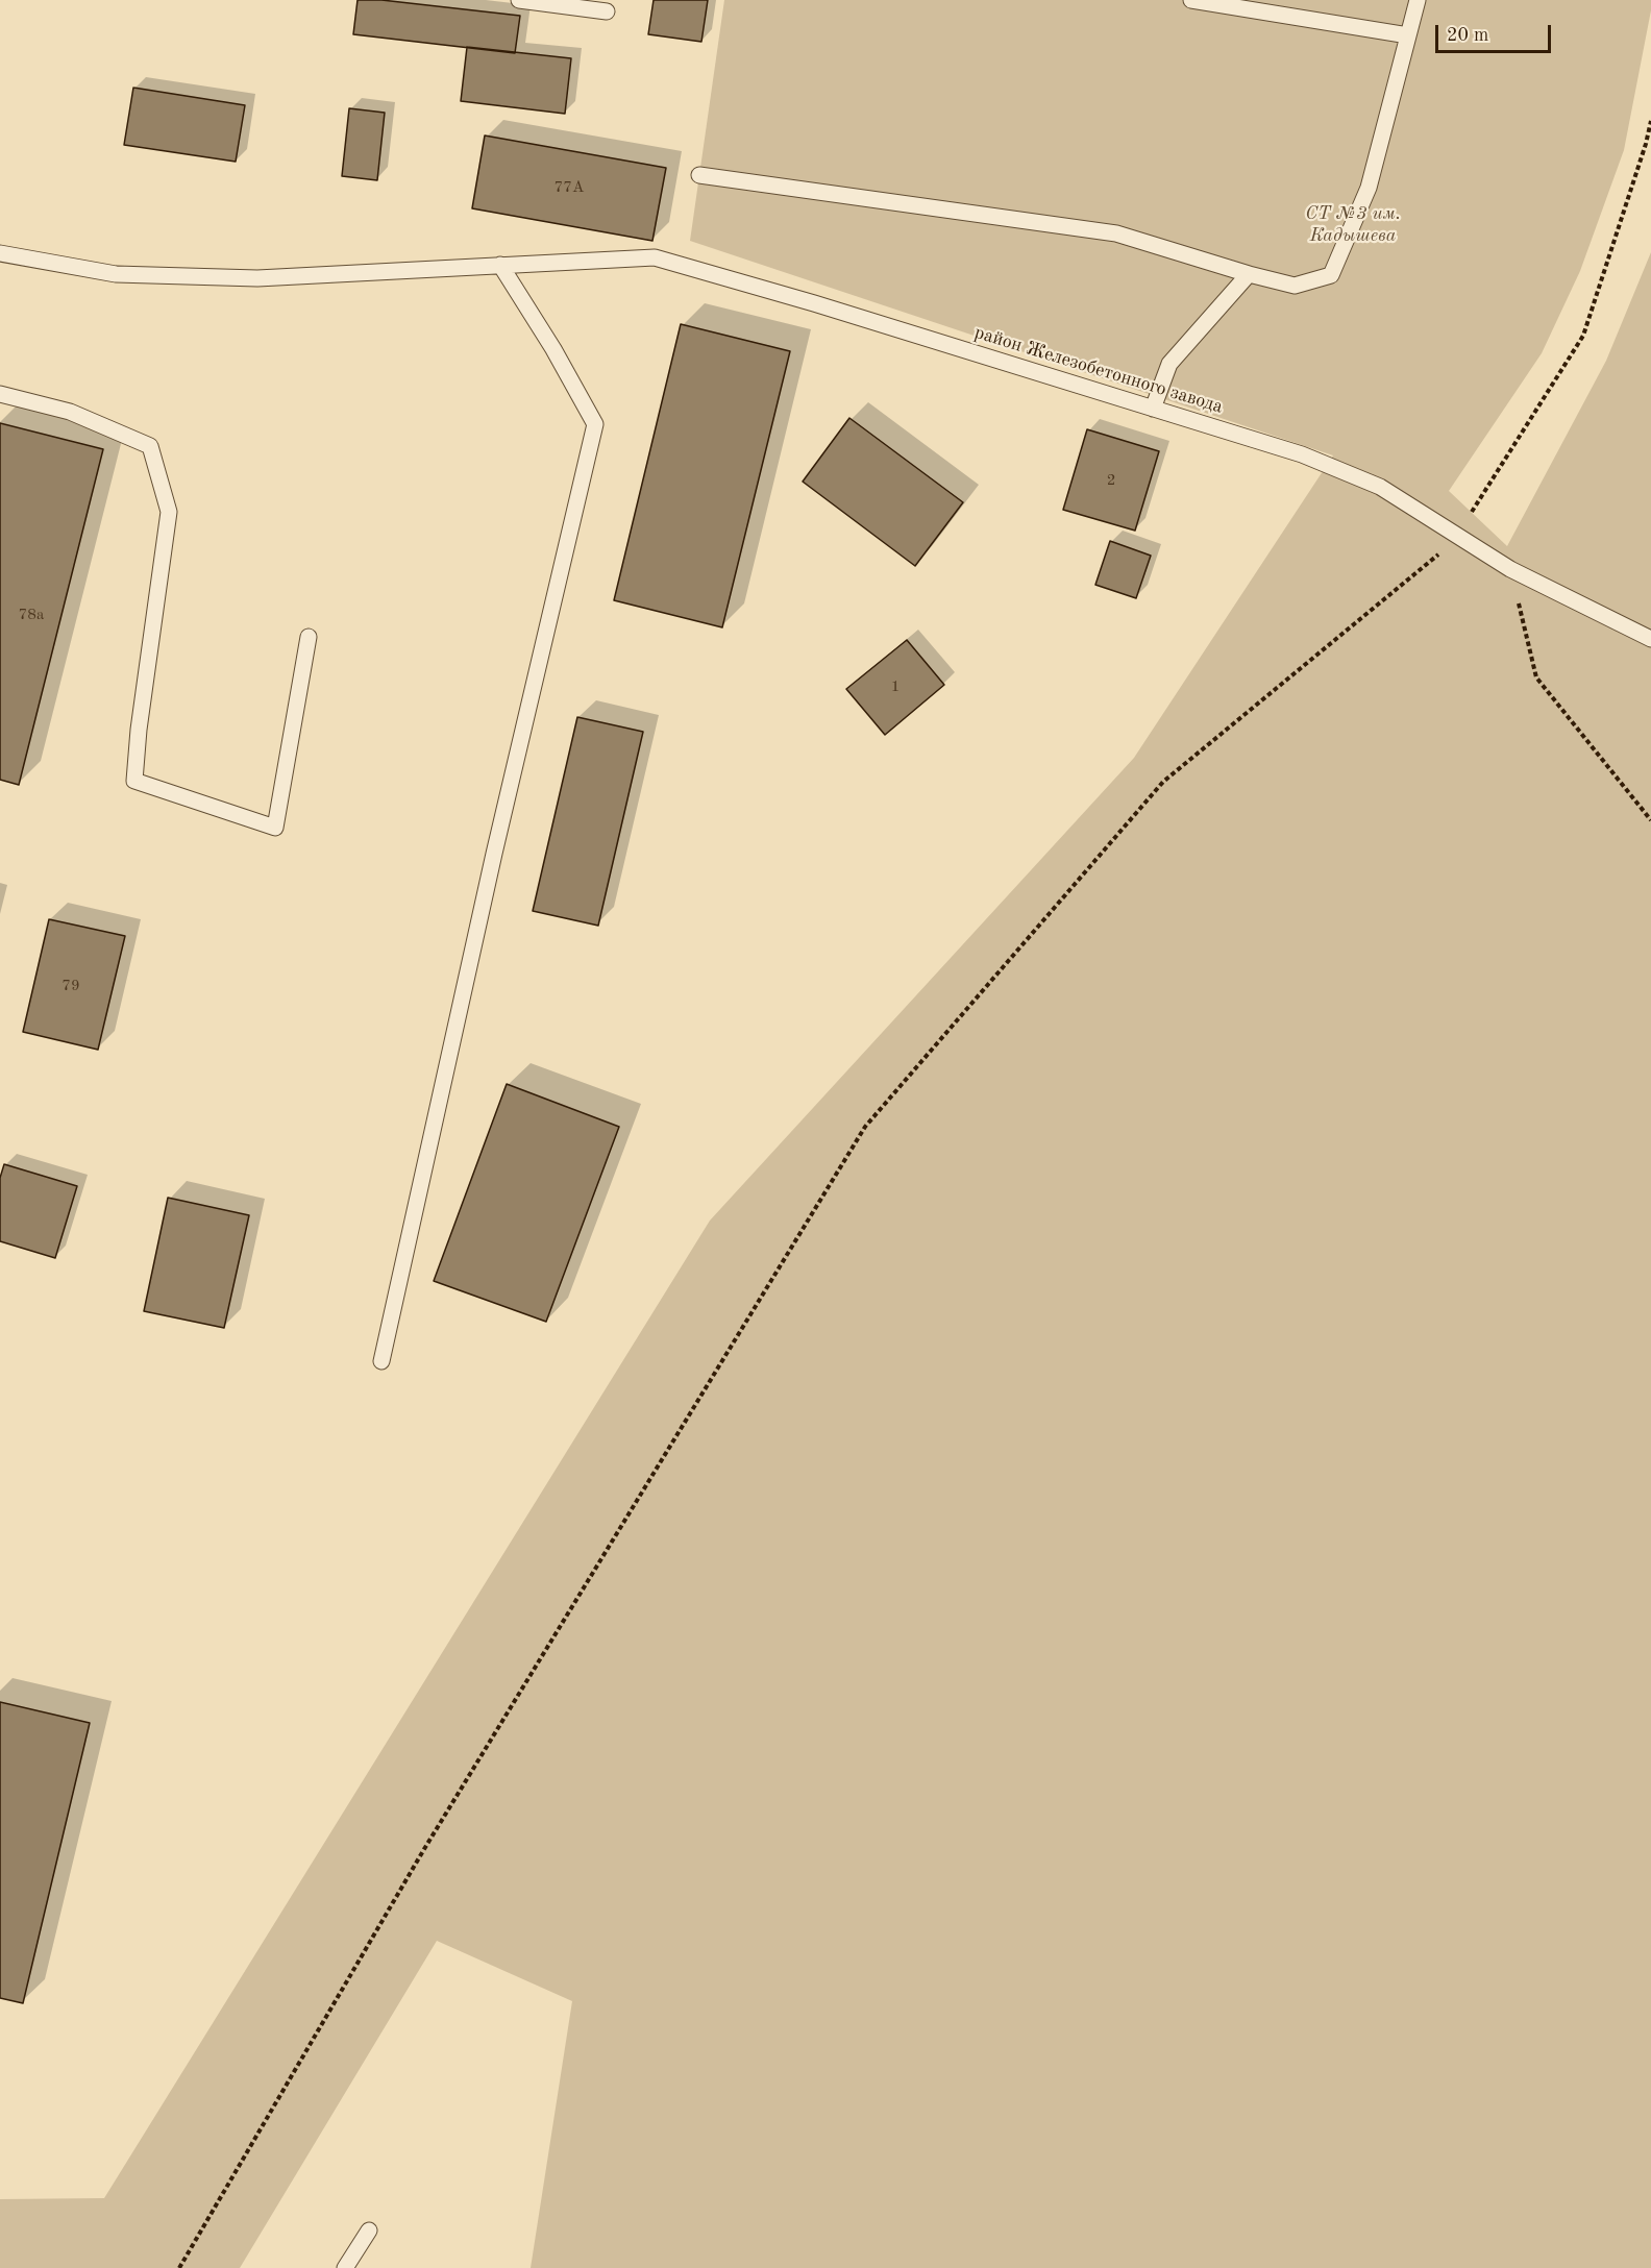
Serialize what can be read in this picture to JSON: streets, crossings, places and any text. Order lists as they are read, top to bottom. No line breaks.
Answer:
{"streets":{"lane":["район Железобетонного завода"]},"parks":["СТ №3 им. Кадышева"],"house_numbers":["77А","2","78а","1","79"],"scale_bar":"20 m"}
